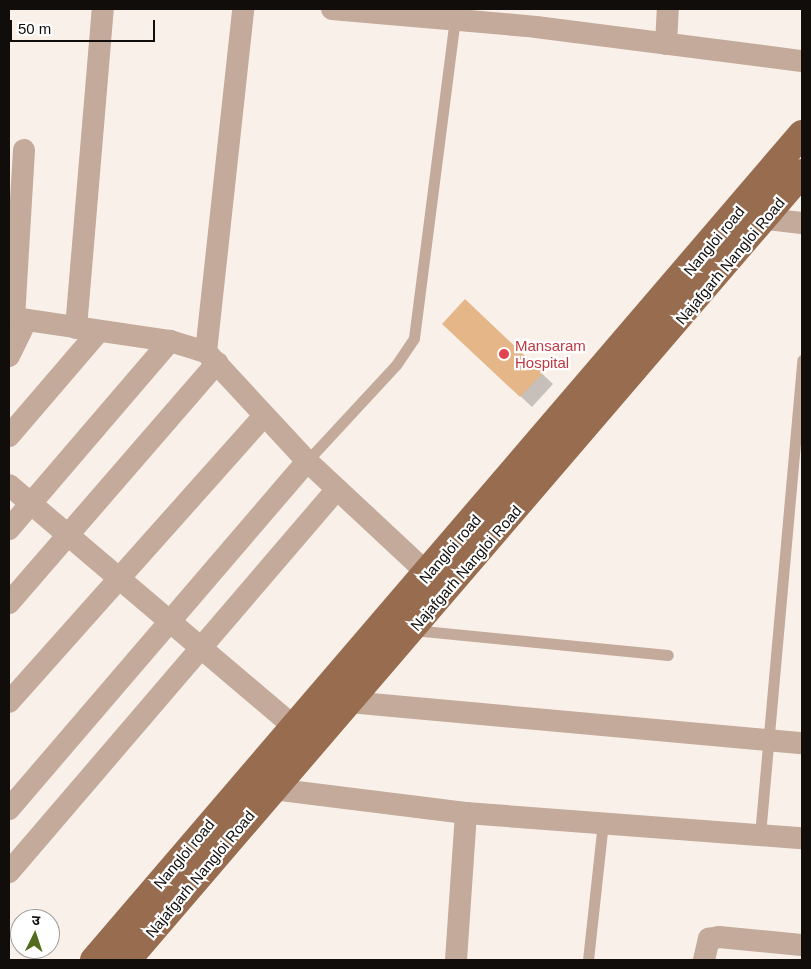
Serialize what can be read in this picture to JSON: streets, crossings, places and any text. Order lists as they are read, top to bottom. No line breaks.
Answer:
{"streets":{"main road":["Nangloi road","Najafgarh Nangloi Road"]},"crossings":[["Nangloi road","Najafgarh Nangloi Road"]],"places":["Mansaram Hospital"],"scale_bar":"50 m","north":"top"}
